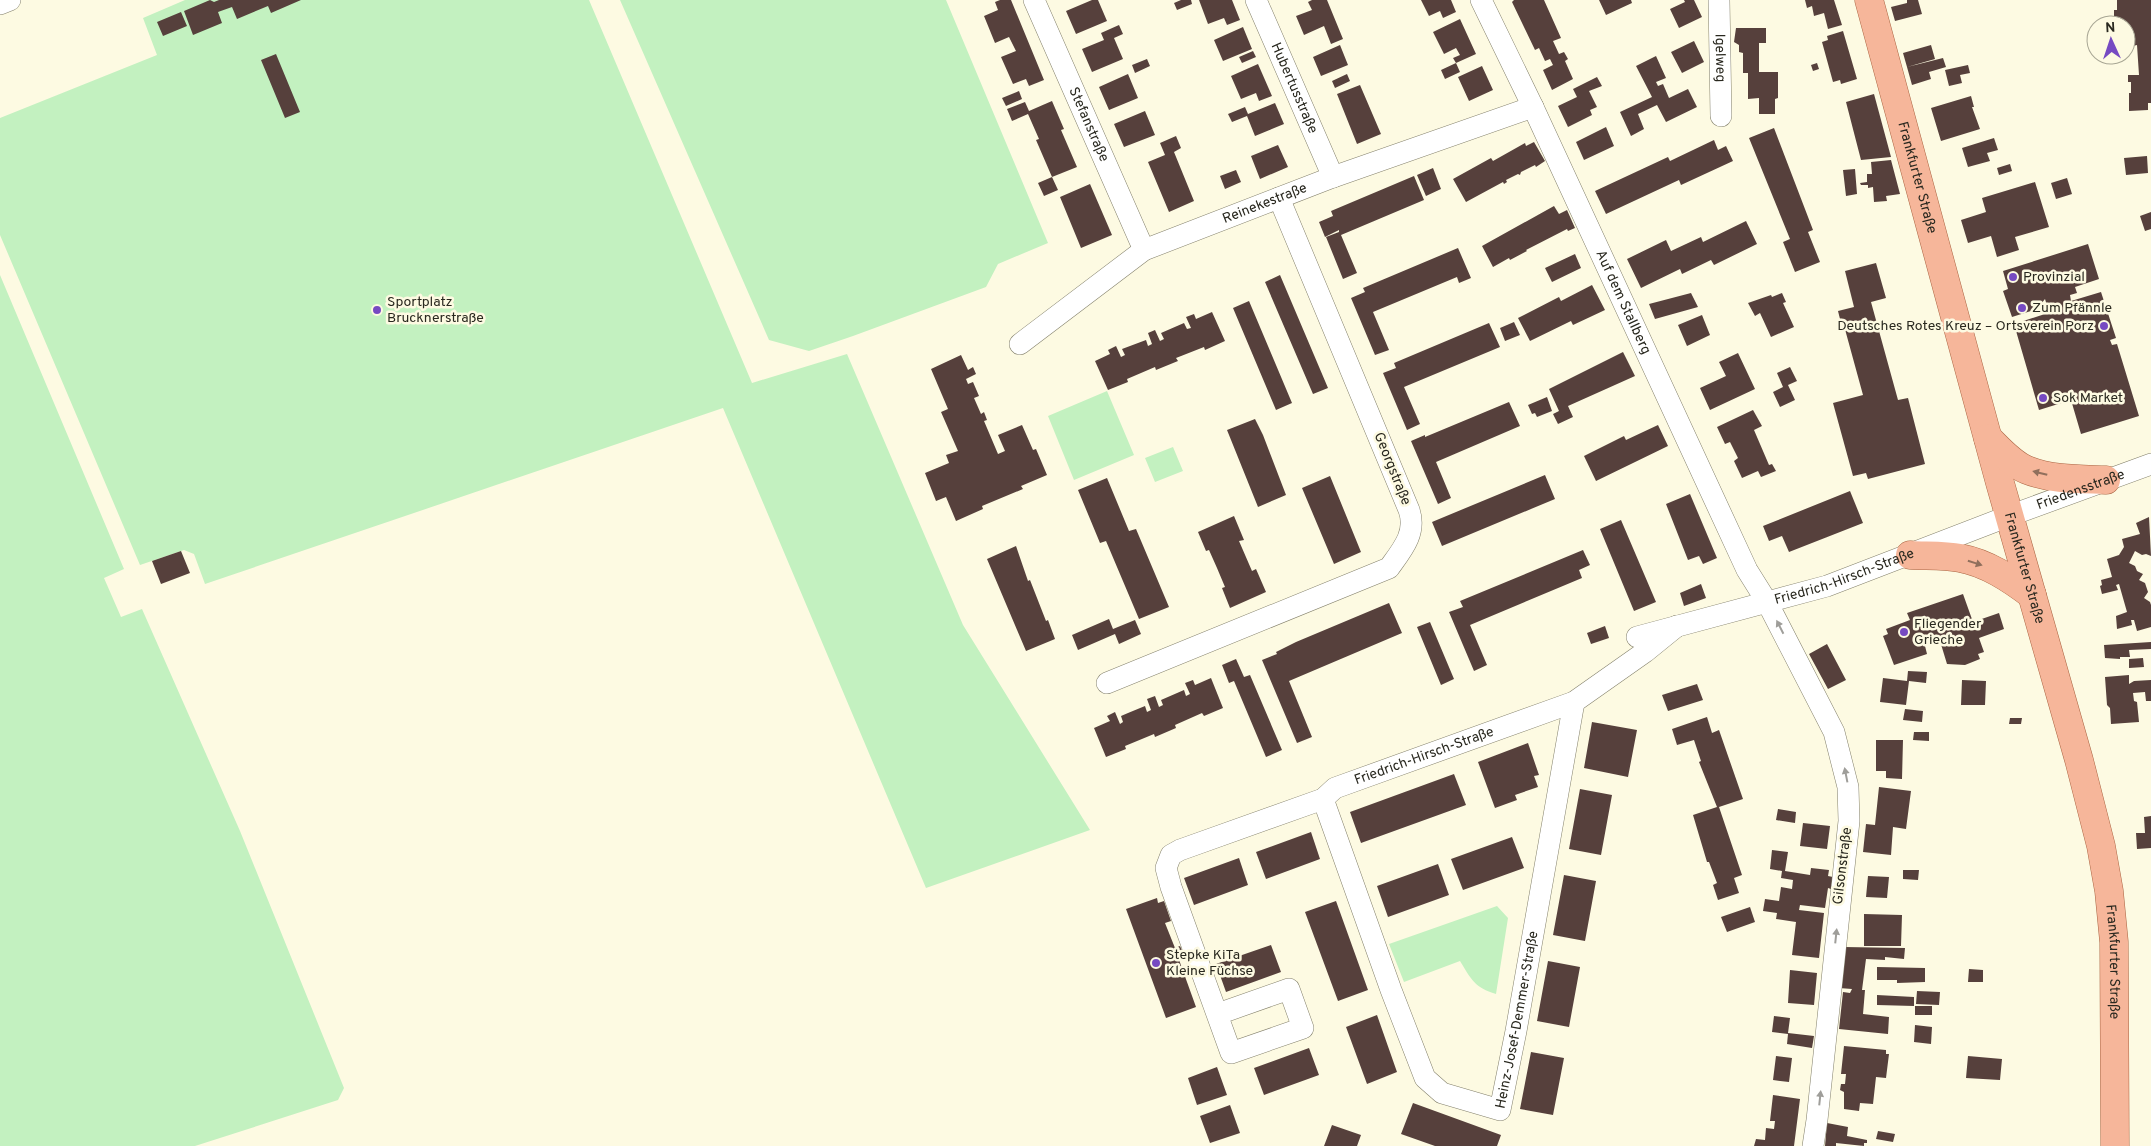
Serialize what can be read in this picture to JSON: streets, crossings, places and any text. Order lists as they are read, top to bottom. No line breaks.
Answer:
{"streets":{"main road":["Frankfurter Straße"],"street":["Igelweg","Hubertusstraße","Stefanstraße","Reinekestraße","Auf dem Stallberg","Georgstraße","Friedensstraße","Friedrich-Hirsch-Straße","Gilsonstraße","Heinz-Josef-Demmer-Straße"]},"crossings":[["Hubertusstraße","Reinekestraße"],["Stefanstraße","Reinekestraße"],["Frankfurter Straße","Friedensstraße"],["Frankfurter Straße","Friedrich-Hirsch-Straße"],["Reinekestraße","Auf dem Stallberg"],["Reinekestraße","Georgstraße"],["Auf dem Stallberg","Friedrich-Hirsch-Straße"],["Auf dem Stallberg","Gilsonstraße"],["Friedensstraße","Friedrich-Hirsch-Straße"],["Friedrich-Hirsch-Straße","Gilsonstraße"],["Friedrich-Hirsch-Straße","Heinz-Josef-Demmer-Straße"]],"one_way":["Gilsonstraße"],"places":["Provinzial","Zum Pfännle","Sportplatz Brucknerstraße","Deutsches Rotes Kreuz – Ortsverein Porz","Sok Market","Fliegender Grieche","Stepke KiTa Kleine Füchse"],"north":"top"}
